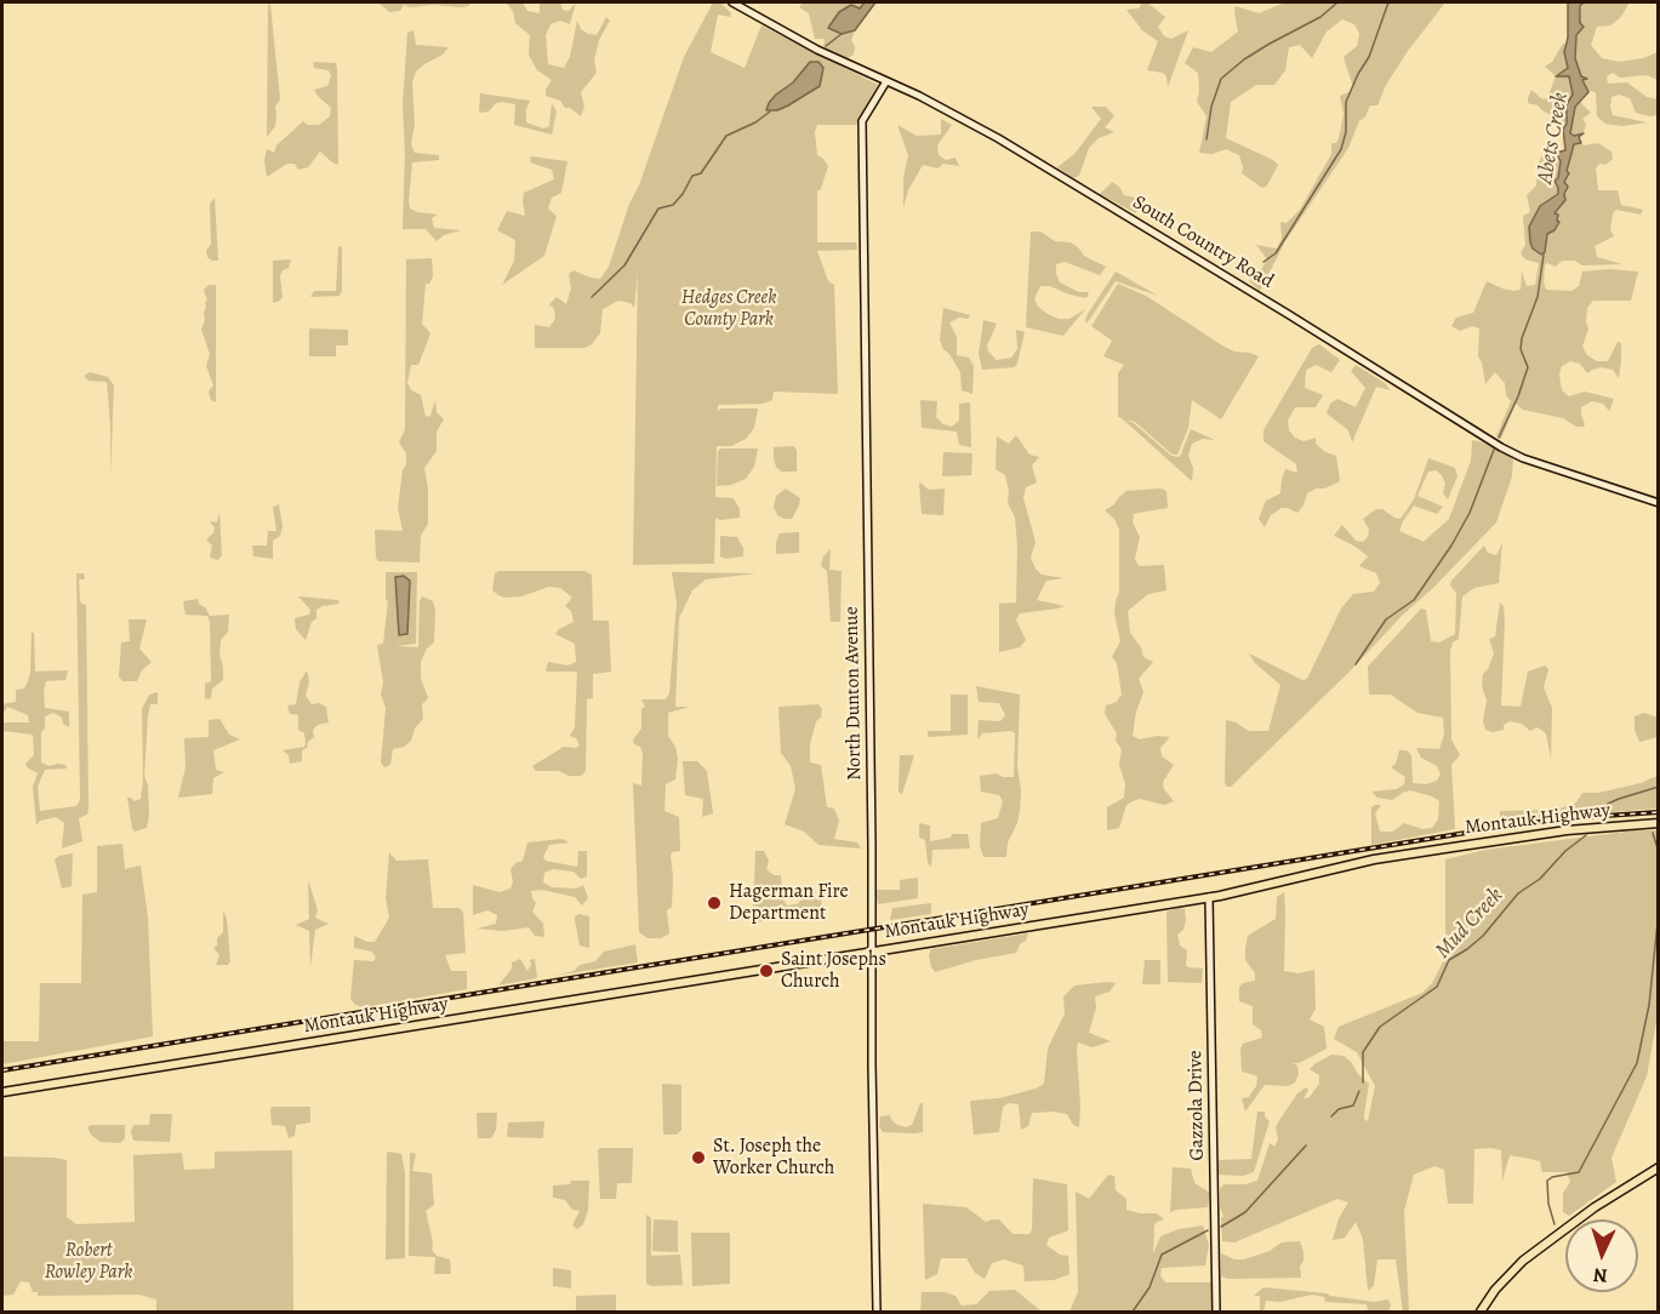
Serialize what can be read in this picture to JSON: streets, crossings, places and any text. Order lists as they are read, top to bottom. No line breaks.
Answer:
{"streets":{"main road":["Montauk Highway"],"street":["South Country Road","North Dunton Avenue","Gazzola Drive"]},"crossings":[["South Country Road","North Dunton Avenue"],["North Dunton Avenue","Montauk Highway"],["Montauk Highway","Gazzola Drive"]],"water":["Abets Creek","Mud Creek"],"parks":["Hedges Creek County Park","Robert Rowley Park"],"places":["Hagerman Fire Department","Saint Josephs Church","St. Joseph the Worker Church"],"north":"bottom"}
